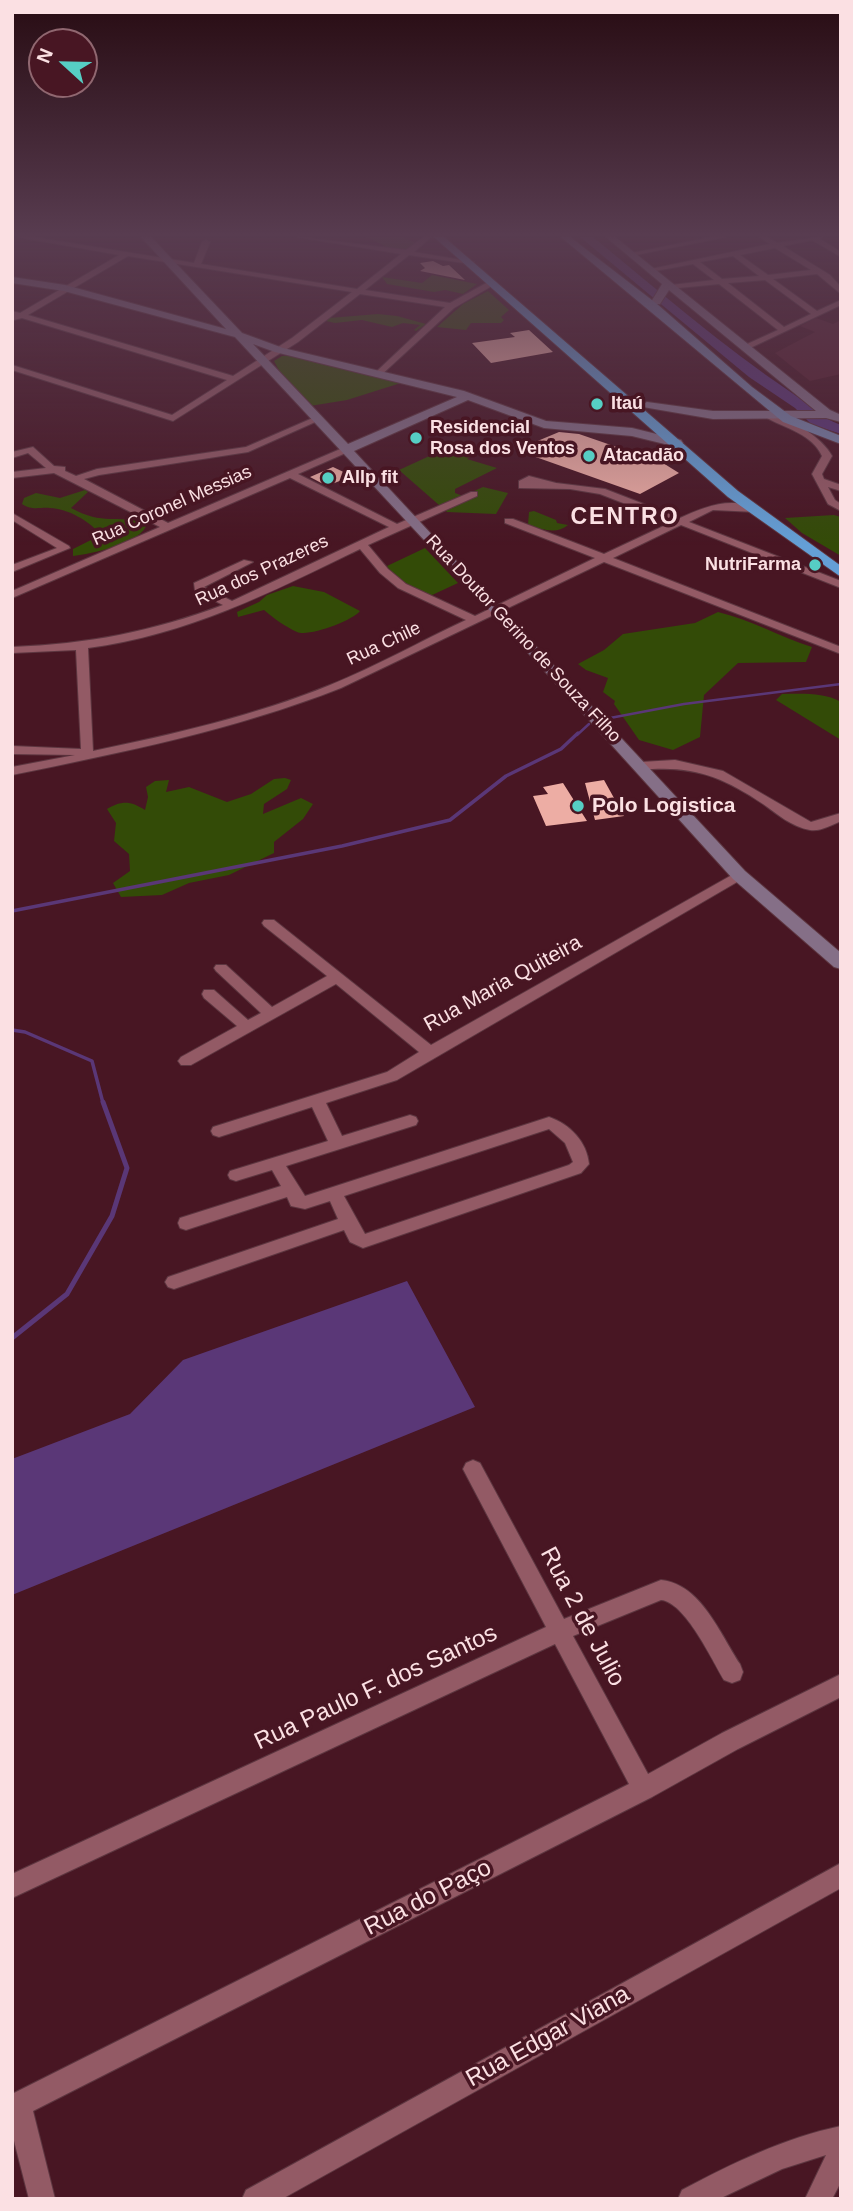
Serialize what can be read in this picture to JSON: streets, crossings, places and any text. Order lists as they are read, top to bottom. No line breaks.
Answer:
{"streets":{"main road":["Rua Doutor Gerino de Souza Filho"],"street":["Rua Coronel Messias","Rua dos Prazeres","Rua Chile","Rua Maria Quiteira","Rua 2 de Julio","Rua Paulo F. dos Santos","Rua do Paço","Rua Edgar Viana"]},"crossings":[["Rua Coronel Messias","Rua Doutor Gerino de Souza Filho"],["Rua dos Prazeres","Rua Doutor Gerino de Souza Filho"],["Rua Doutor Gerino de Souza Filho","Rua Chile"],["Rua Doutor Gerino de Souza Filho","Rua Maria Quiteira"],["Rua 2 de Julio","Rua Paulo F. dos Santos"],["Rua 2 de Julio","Rua do Paço"]],"districts":["CENTRO"],"places":["Itaú","Residencial Rosa dos Ventos","Atacadão","Allp fit","NutriFarma","Polo Logistica"],"north":"left"}
